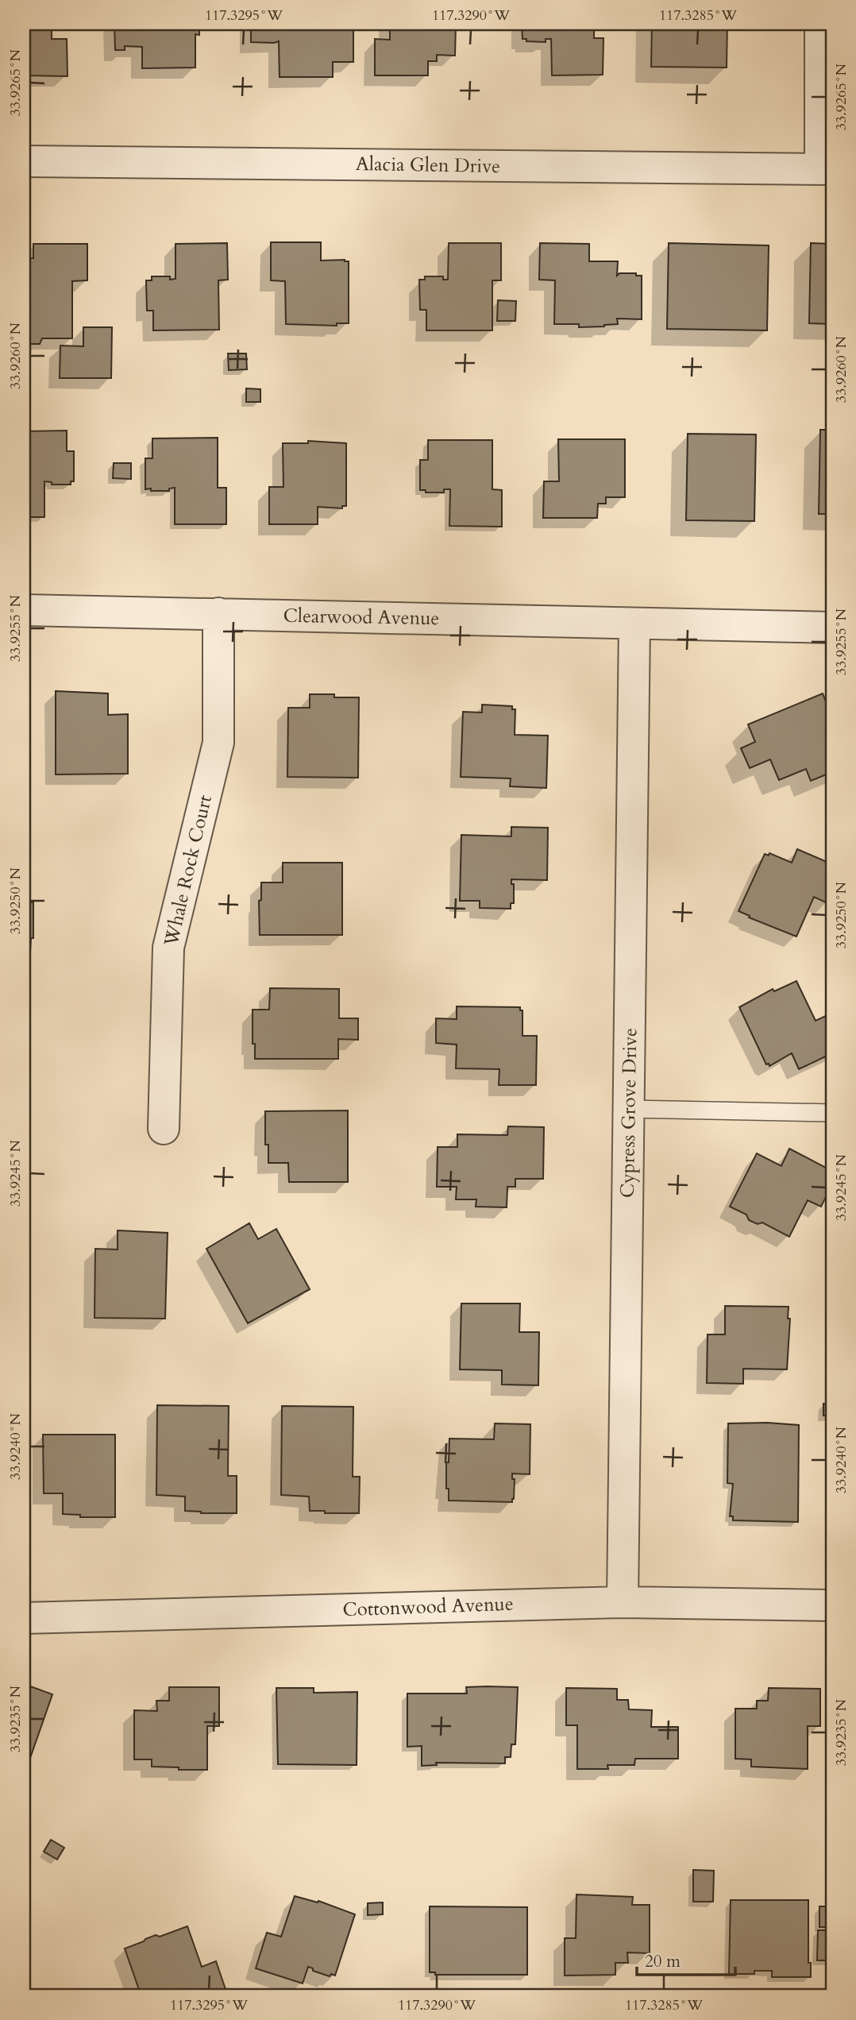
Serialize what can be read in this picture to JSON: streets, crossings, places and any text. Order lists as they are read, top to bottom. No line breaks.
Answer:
{"streets":{"street":["Alacia Glen Drive","Clearwood Avenue","Whale Rock Court","Cypress Grove Drive","Cottonwood Avenue"]},"crossings":[["Clearwood Avenue","Whale Rock Court"],["Clearwood Avenue","Cypress Grove Drive"],["Cypress Grove Drive","Cottonwood Avenue"]],"scale_bar":"20 m","coordinates":["117.3295°W","117.3290°W","117.3285°W","33.9265°N","33.9260°N","33.9255°N","33.9250°N","33.9245°N","33.9240°N","33.9235°N"]}
